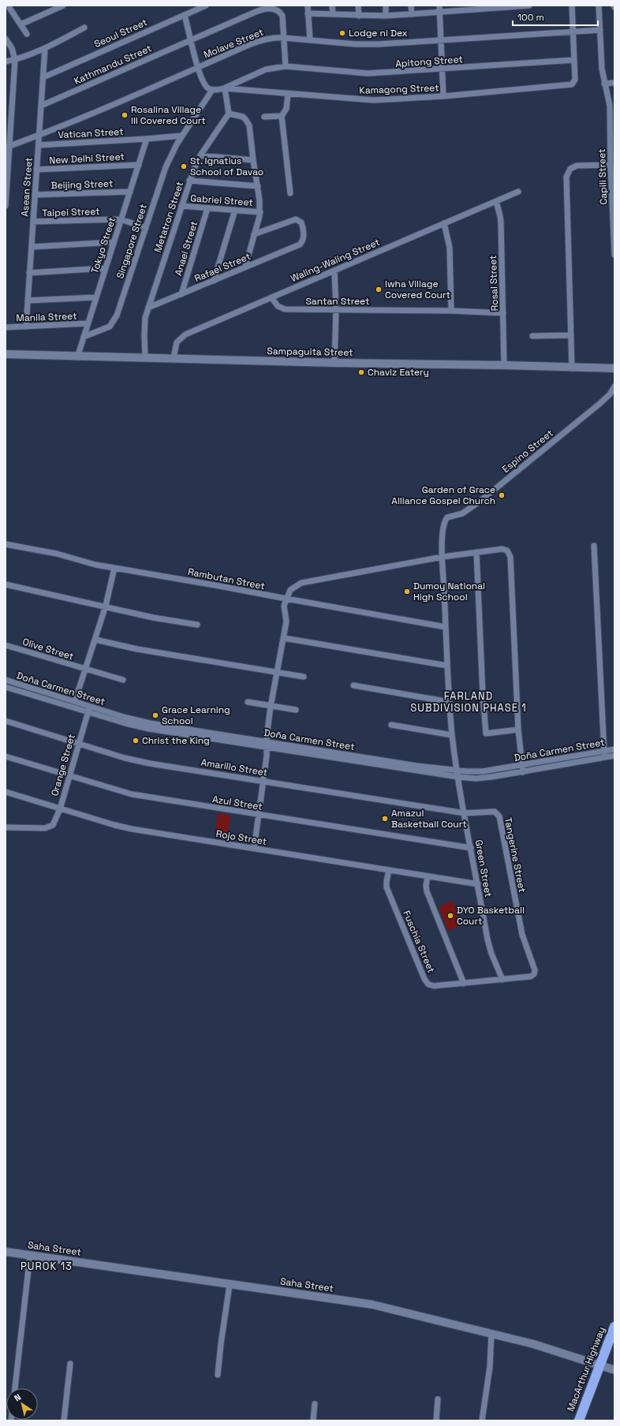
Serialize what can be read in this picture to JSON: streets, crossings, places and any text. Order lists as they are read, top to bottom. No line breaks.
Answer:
{"streets":{"highway":["MacArthur Highway"],"street":["Seoul Street","Molave Street","Apitong Street","Kathmandu Street","Kamagong Street","Vatican Street","New Delhi Street","Capili Street","Beijing Street","Asean Street","Gabriel Street","Taipei Street","Metatron Street","Singapore Street","Tokyo Street","Anael Street","Waling-Waling Street","Rafael Street","Rosal Street","Santan Street","Manila Street","Sampaguita Street","Espino Street","Rambutan Street","Olive Street","Doña Carmen Street","Orange Street","Amarillo Street","Azul Street","Rojo Street","Tangerine Street","Green Street","Fuschia Street","Saha Street"]},"crossings":[["Seoul Street","Asean Street"],["Molave Street","Kathmandu Street"],["Molave Street","Capili Street"],["Molave Street","Asean Street"],["Apitong Street","Kamagong Street"],["Kathmandu Street","Asean Street"],["Vatican Street","Asean Street"],["Vatican Street","Singapore Street"],["Vatican Street","Tokyo Street"],["New Delhi Street","Asean Street"],["New Delhi Street","Tokyo Street"],["Beijing Street","Asean Street"],["Beijing Street","Tokyo Street"],["Asean Street","Taipei Street"],["Asean Street","Manila Street"],["Gabriel Street","Metatron Street"],["Gabriel Street","Anael Street"],["Taipei Street","Singapore Street"],["Taipei Street","Tokyo Street"],["Metatron Street","Rafael Street"],["Metatron Street","Sampaguita Street"],["Singapore Street","Tokyo Street"],["Tokyo Street","Manila Street"],["Tokyo Street","Sampaguita Street"],["Anael Street","Rafael Street"],["Waling-Waling Street","Rosal Street"],["Waling-Waling Street","Santan Street"],["Waling-Waling Street","Sampaguita Street"],["Rosal Street","Santan Street"],["Rosal Street","Sampaguita Street"],["Espino Street","Rambutan Street"],["Espino Street","Green Street"],["Doña Carmen Street","Orange Street"],["Doña Carmen Street","Green Street"],["Orange Street","Amarillo Street"],["Orange Street","Azul Street"],["Orange Street","Rojo Street"],["Amarillo Street","Tangerine Street"],["Amarillo Street","Green Street"],["Azul Street","Green Street"],["Rojo Street","Green Street"],["Rojo Street","Fuschia Street"],["Tangerine Street","Green Street"],["Tangerine Street","Fuschia Street"],["Green Street","Fuschia Street"],["Saha Street","MacArthur Highway"]],"districts":["FARLAND SUBDIVISION PHASE 1","PUROK 13"],"places":["Lodge ni Dex","Rosalina Village III Covered Court","St. Ignatius School of Davao","Iwha Village Covered Court","Chaviz Eatery","Garden of Grace Alliance Gospel Church","Dumoy National High School","Grace Learning School","Christ the King","Amazul Basketball Court","DYO Basketball Court"],"scale_bar":"100 m","north":"top left"}
